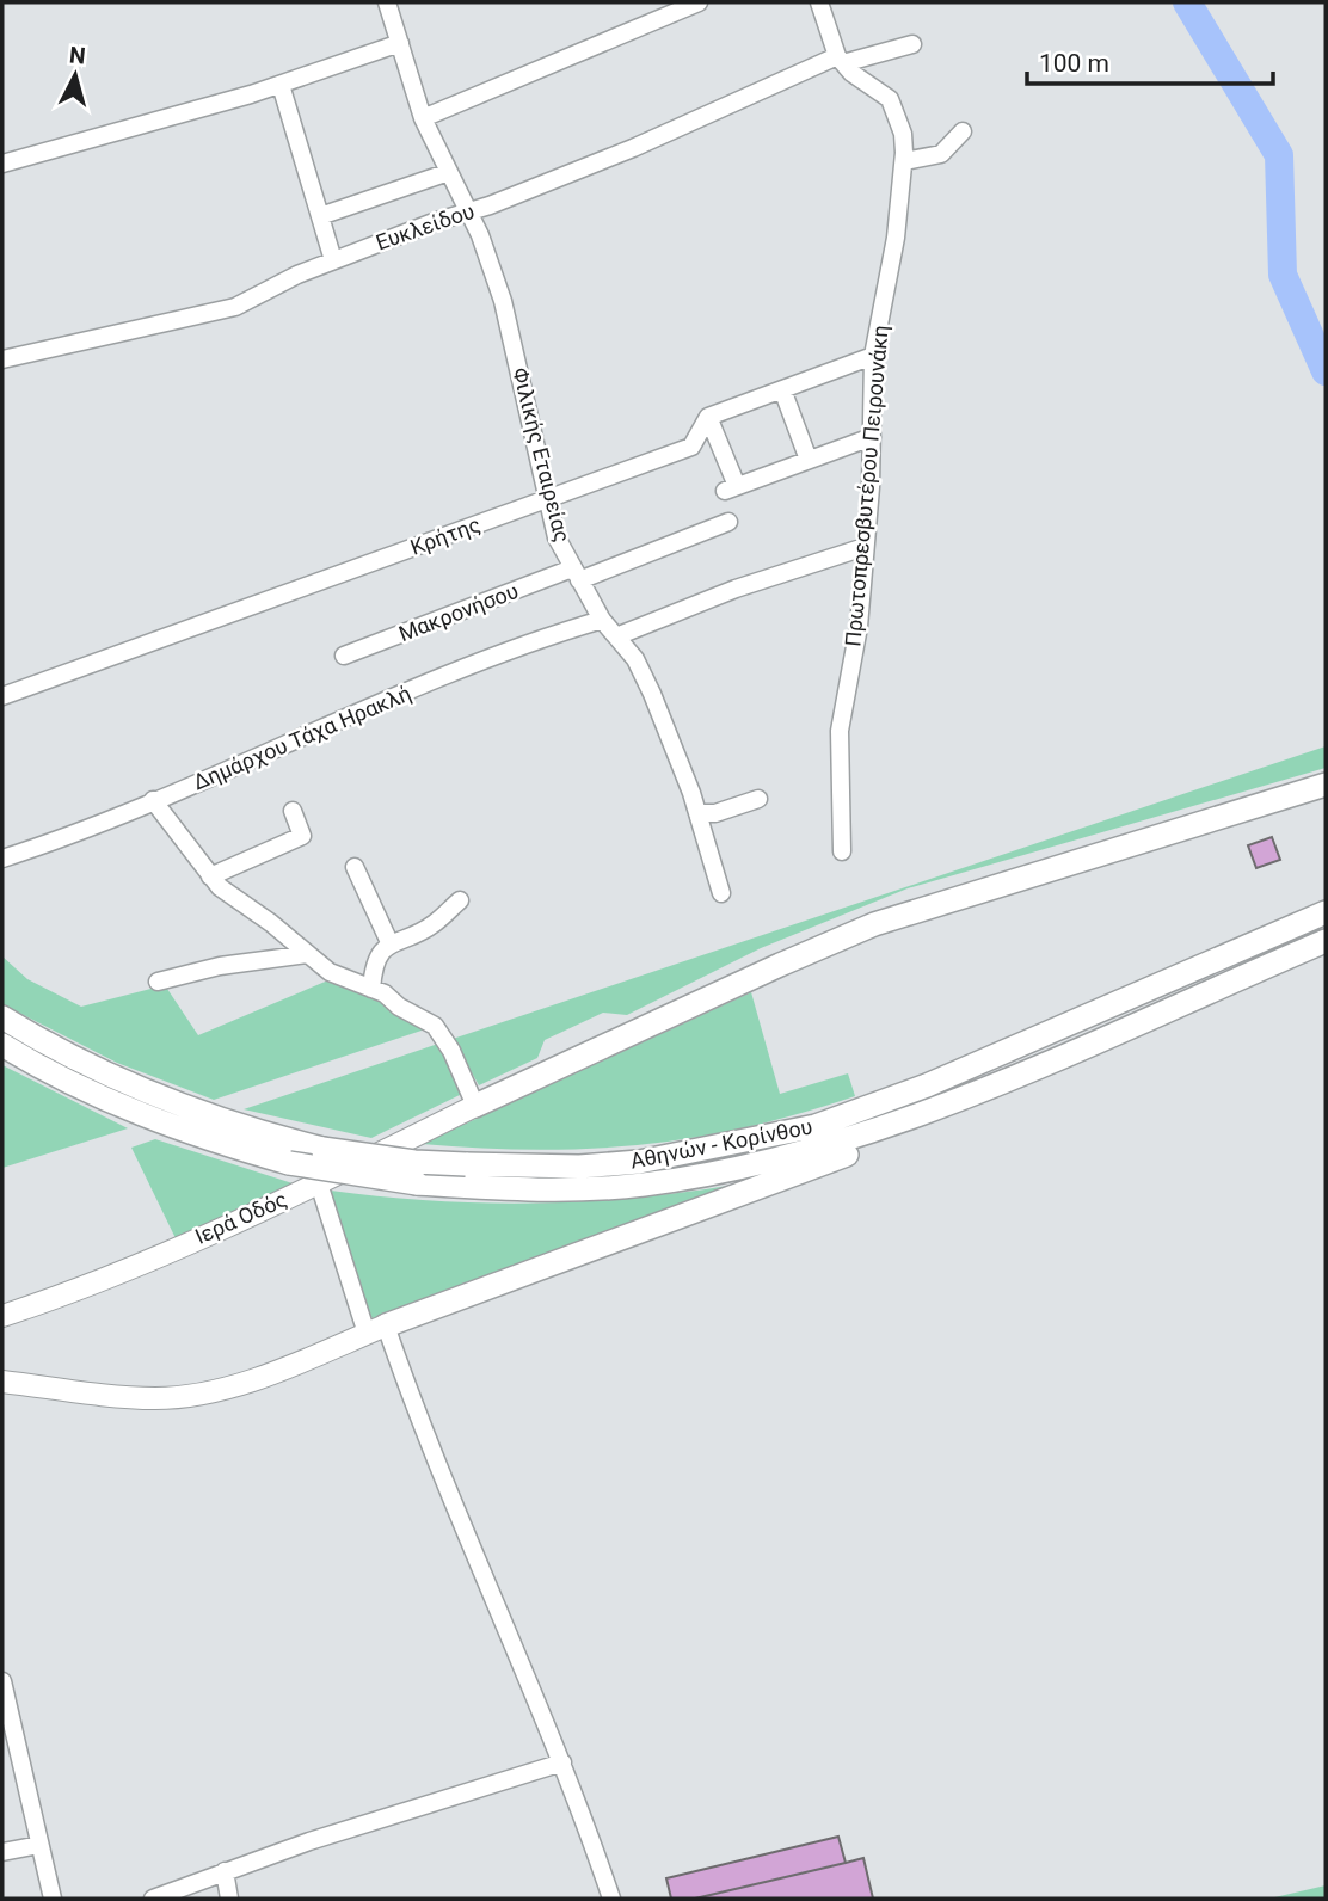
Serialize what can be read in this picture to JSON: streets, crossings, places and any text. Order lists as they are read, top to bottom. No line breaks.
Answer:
{"streets":{"highway":["Αθηνών - Κορίνθου"],"main road":["Ιερά Οδός"],"street":["Ευκλείδου","Φιλικής Εταιρείας","Πρωτοπρεσβυτέρου Πειρουνάκη","Κρήτης","Μακρονήσου","Δημάρχου Τάχα Ηρακλή"]},"crossings":[["Ευκλείδου","Φιλικής Εταιρείας"],["Ευκλείδου","Πρωτοπρεσβυτέρου Πειρουνάκη"],["Φιλικής Εταιρείας","Κρήτης"],["Φιλικής Εταιρείας","Μακρονήσου"],["Φιλικής Εταιρείας","Δημάρχου Τάχα Ηρακλή"]],"scale_bar":"100 m","north":"top"}
